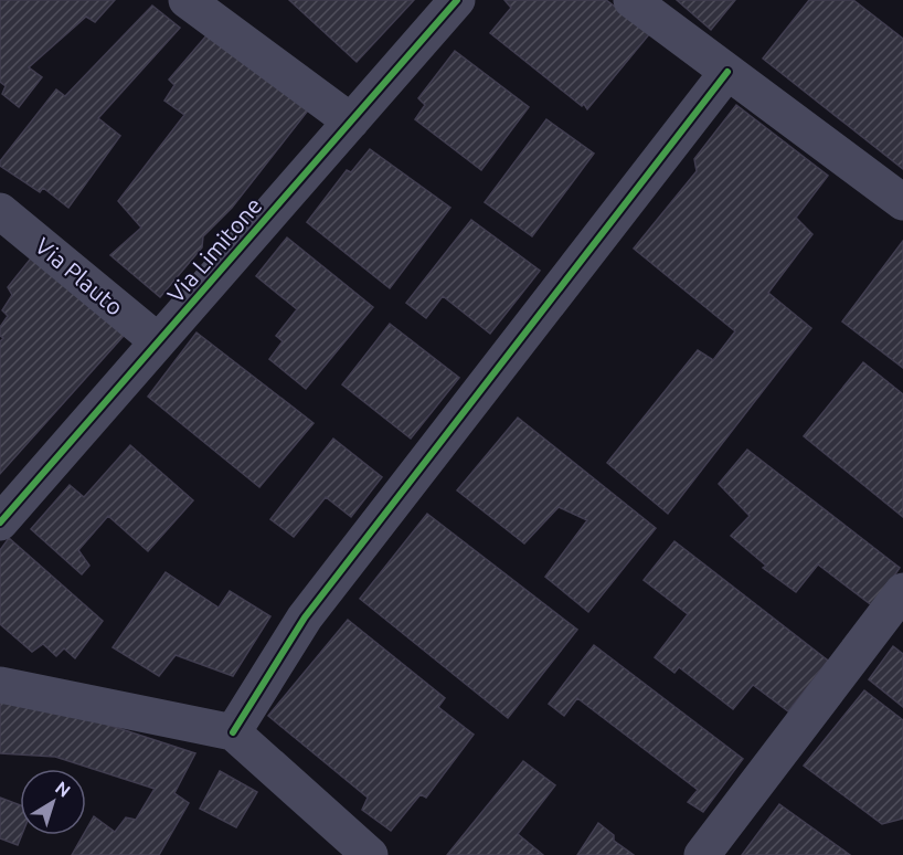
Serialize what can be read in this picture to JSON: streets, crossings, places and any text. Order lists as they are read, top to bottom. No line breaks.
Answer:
{"streets":{"street":["Via Limitone","Via Plauto"]},"crossings":[["Via Limitone","Via Plauto"]],"north":"top right"}
